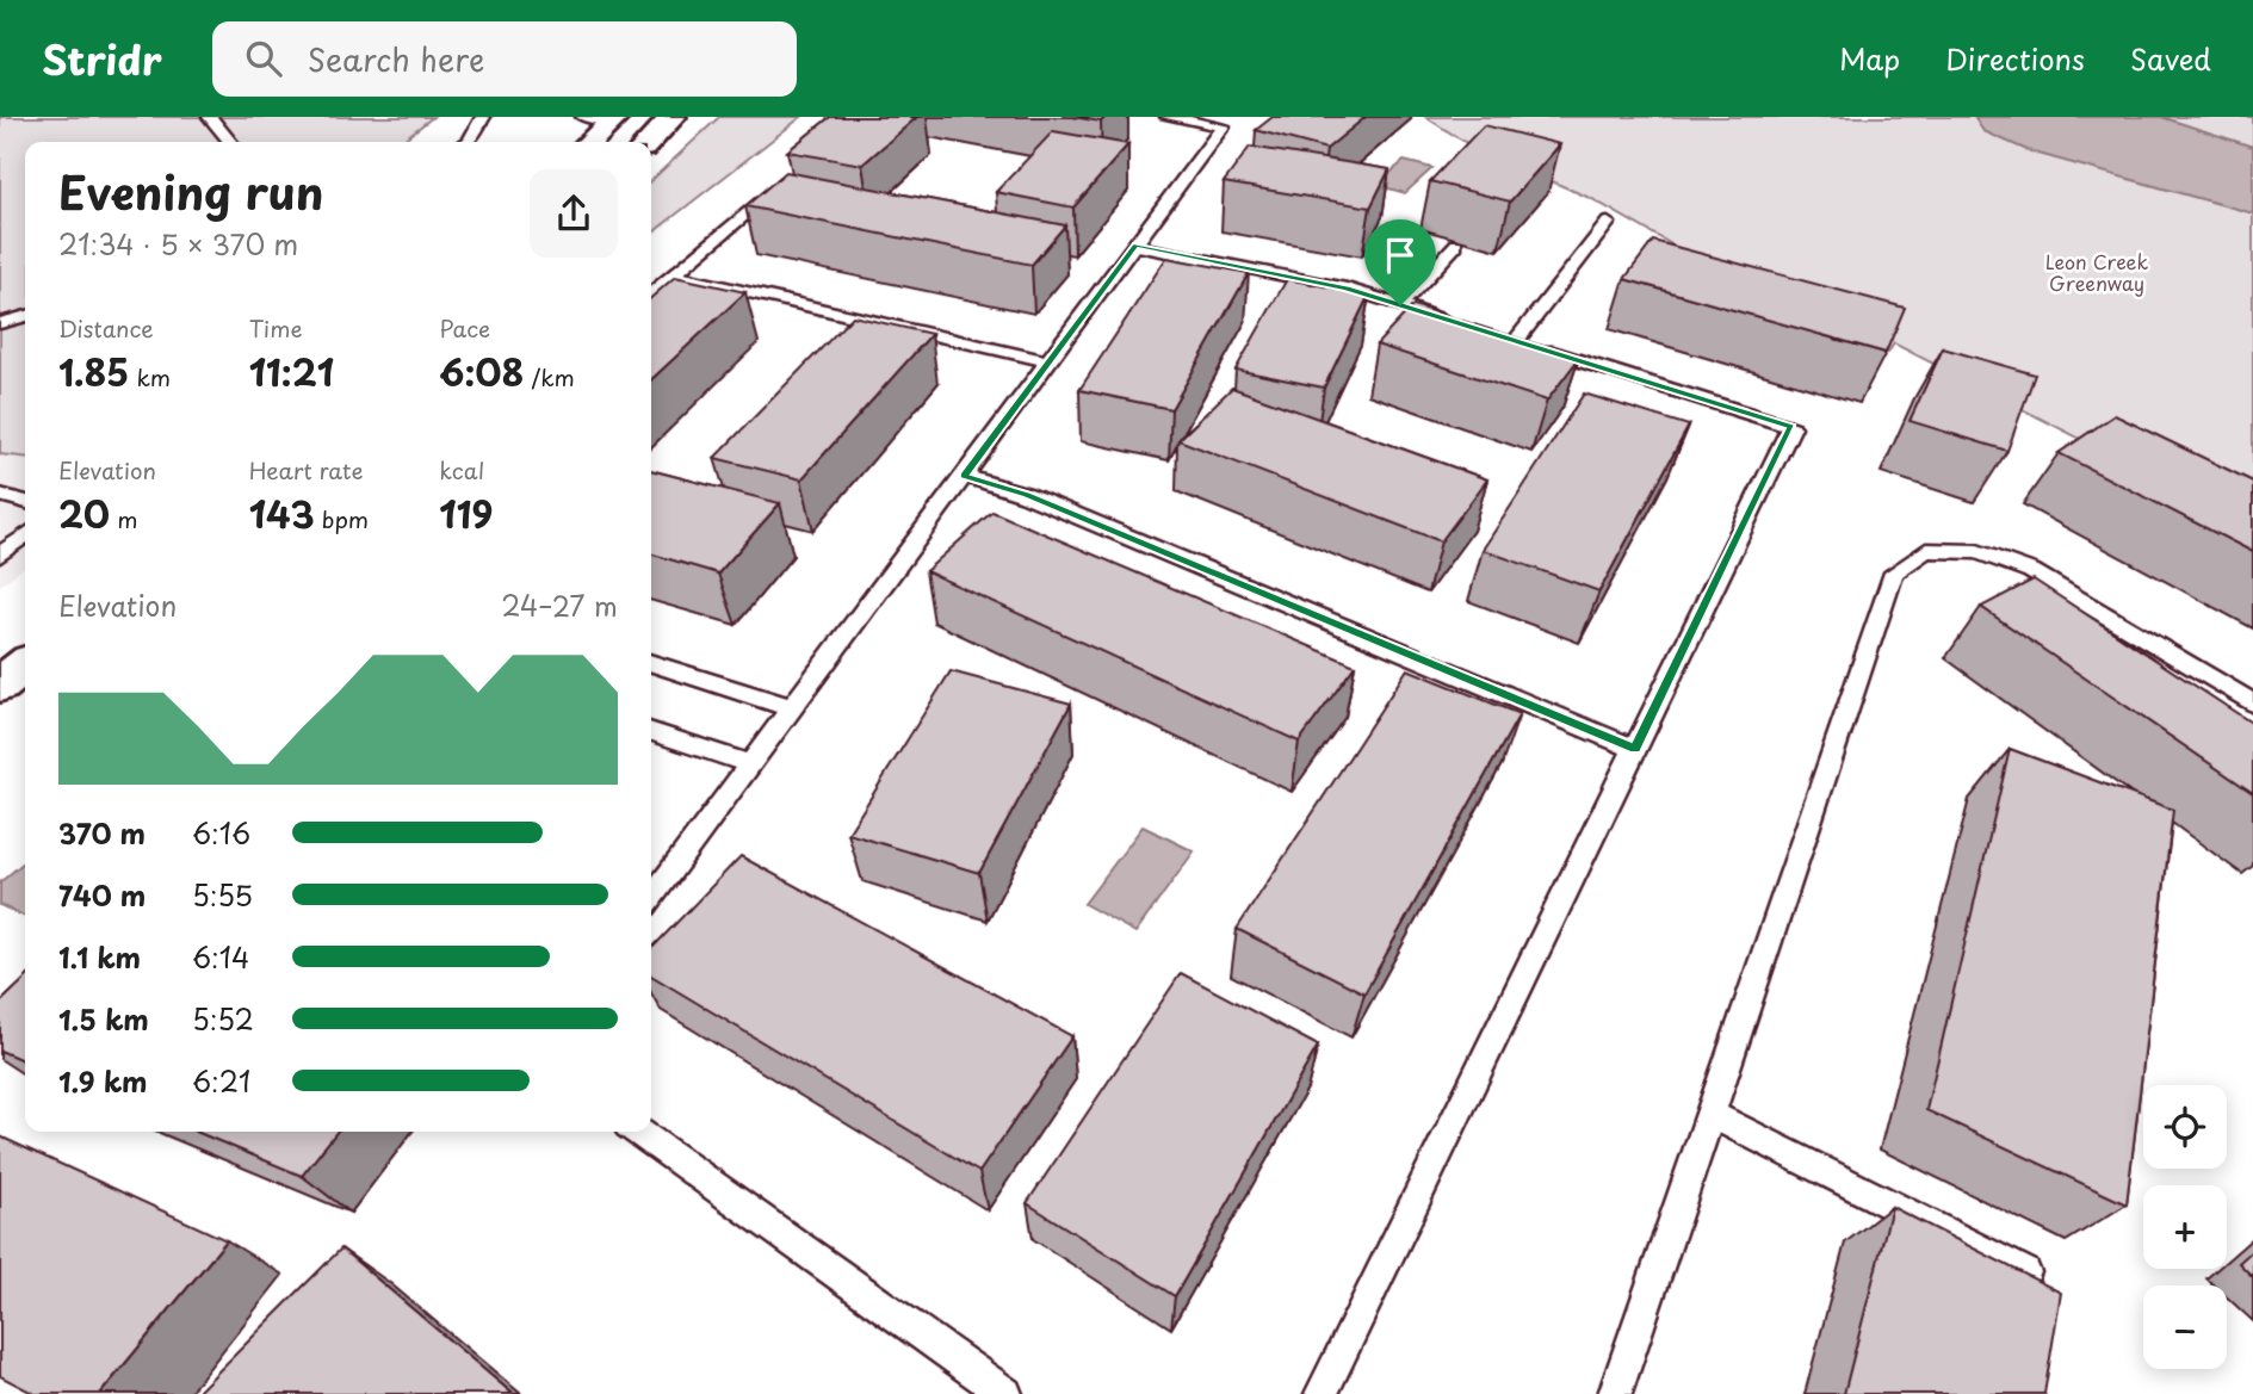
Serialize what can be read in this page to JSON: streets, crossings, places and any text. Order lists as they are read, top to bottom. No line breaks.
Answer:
{"parks":["Leon Creek Greenway"],"page":{"header":"Stridr","search":"Search here","nav":["Map","Directions","Saved"],"heading":["Evening run","21:34 · 5 × 370 m"],"stats":[["Distance","1.85 km"],["Time","11:21"],["Pace","6:08 /km"],["Elevation","20 m"],["Heart rate","143 bpm"],["kcal","119"]],"chart":["Elevation","24–27 m"],"list":[{"name":"370 m","note":"6:16"},{"name":"740 m","note":"5:55"},{"name":"1.1 km","note":"6:14"},{"name":"1.5 km","note":"5:52"},{"name":"1.9 km","note":"6:21"}],"map_buttons":["+","−"]}}
